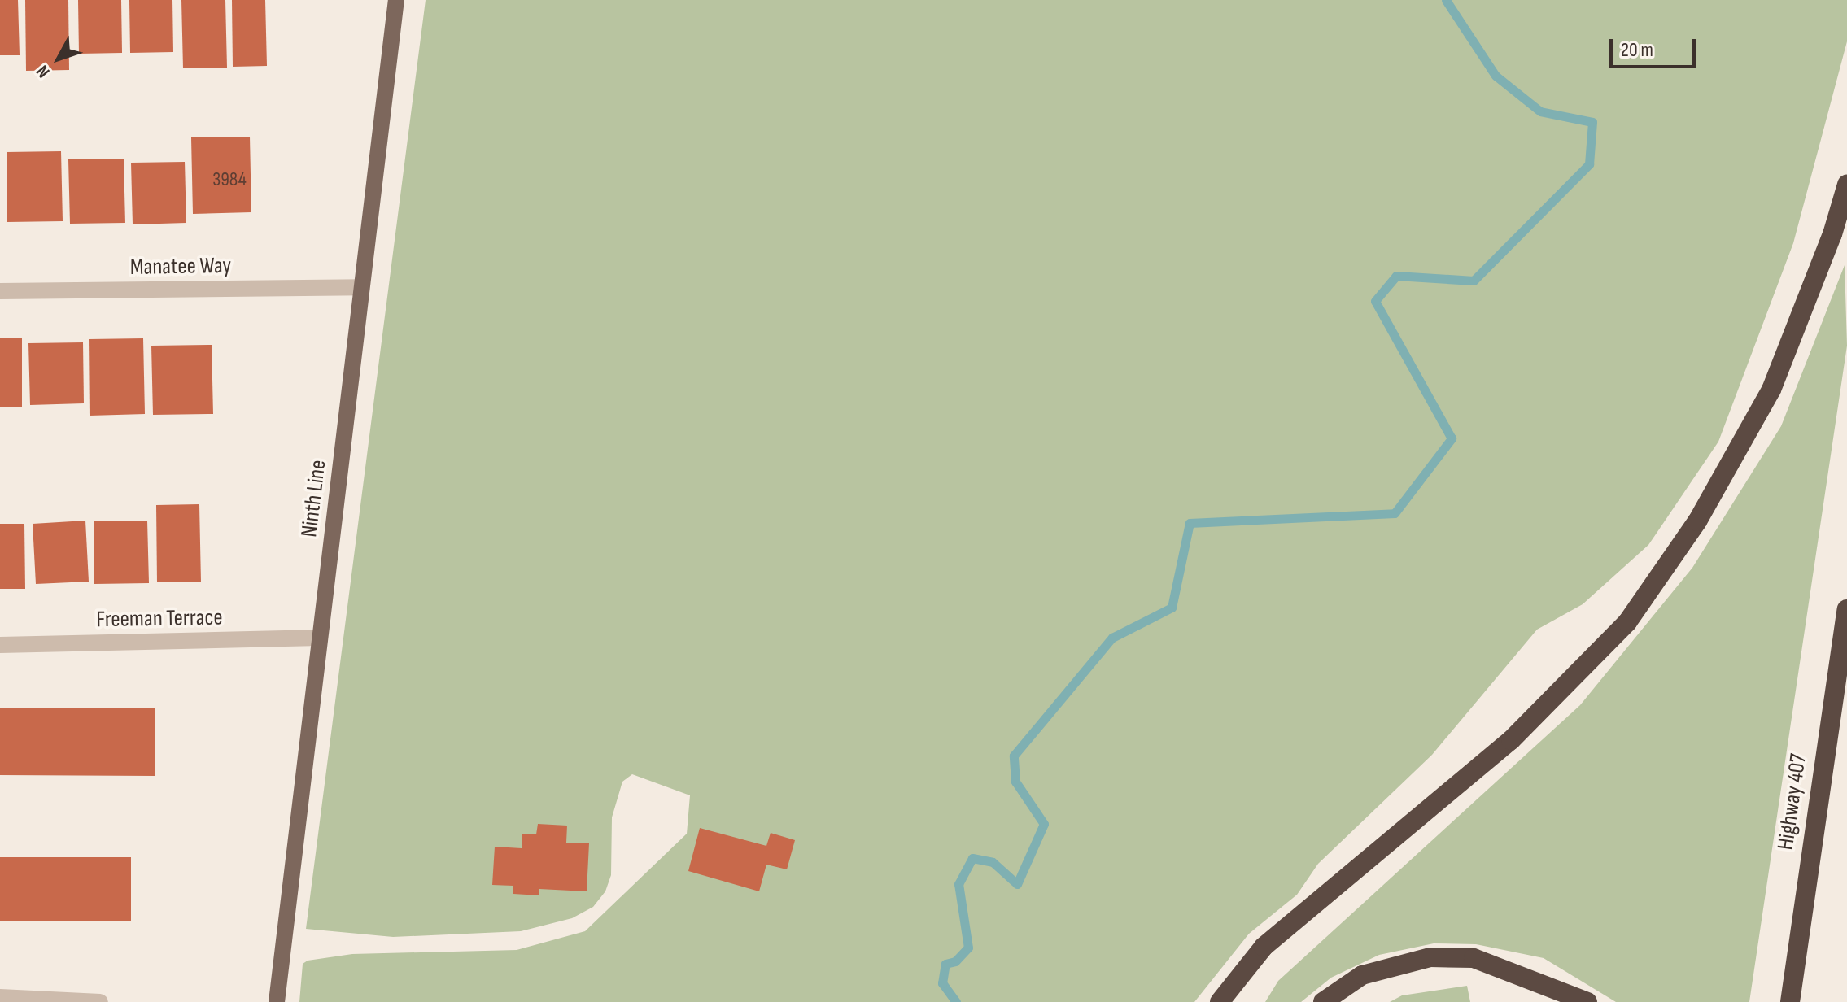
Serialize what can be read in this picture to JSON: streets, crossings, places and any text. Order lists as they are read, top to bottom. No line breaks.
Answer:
{"streets":{"highway":["Highway 407"],"main road":["Ninth Line"],"street":["Manatee Way","Freeman Terrace"]},"crossings":[["Manatee Way","Ninth Line"],["Ninth Line","Freeman Terrace"]],"house_numbers":["3984"],"scale_bar":"20 m","north":"bottom left"}
